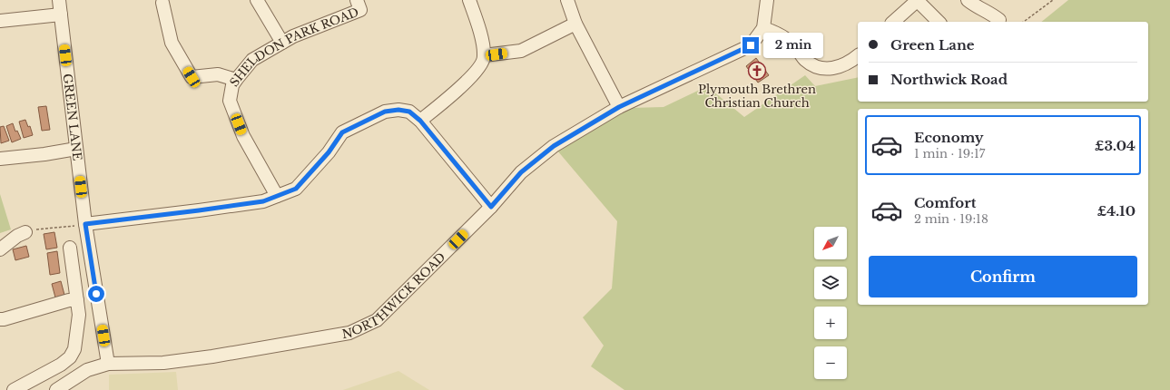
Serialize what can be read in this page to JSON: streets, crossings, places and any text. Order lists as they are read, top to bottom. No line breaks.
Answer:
{"streets":{"street":["SHELDON PARK ROAD","GREEN LANE","NORTHWICK ROAD"]},"crossings":[["GREEN LANE","NORTHWICK ROAD"]],"places":{"church":["Plymouth Brethren Christian Church"]},"north":"bottom left","page":{"banner":["Green Lane","Northwick Road"],"bubble":"2 min","list":[{"name":"Economy","note":"1 min · 19:17","value":"£3.04"},{"name":"Comfort","note":"2 min · 19:18","value":"£4.10"}],"map_buttons":["+","−"],"buttons":"Confirm"}}
